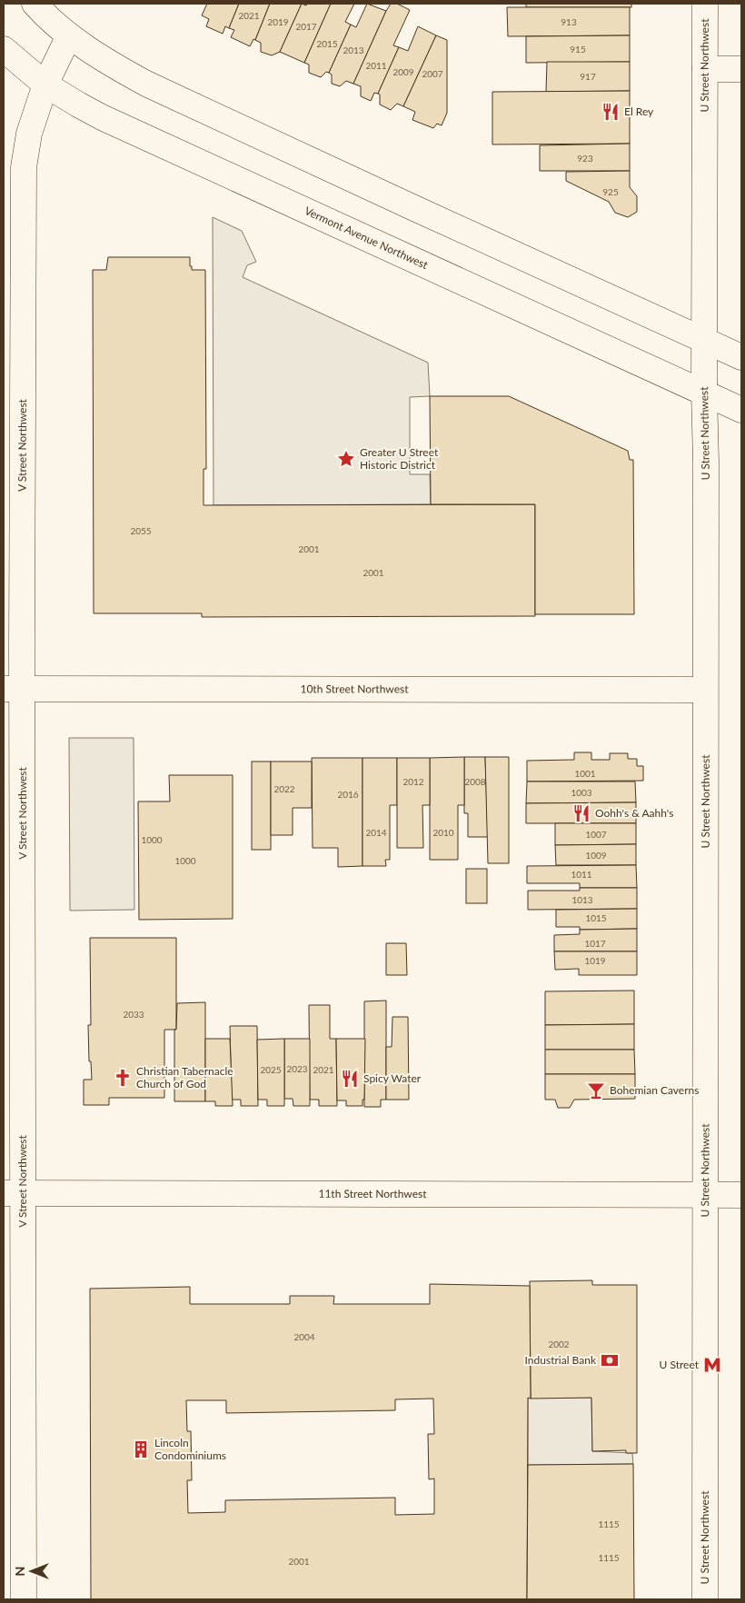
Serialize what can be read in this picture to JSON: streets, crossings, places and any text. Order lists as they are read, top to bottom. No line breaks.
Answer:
{"streets":{"street":["U Street Northwest","Vermont Avenue Northwest","V Street Northwest","10th Street Northwest","11th Street Northwest"]},"crossings":[["U Street Northwest","Vermont Avenue Northwest"],["U Street Northwest","10th Street Northwest"],["U Street Northwest","11th Street Northwest"],["Vermont Avenue Northwest","V Street Northwest"],["V Street Northwest","10th Street Northwest"],["V Street Northwest","11th Street Northwest"]],"places":{"restaurant":["El Rey","Oohh's & Aahh's","Spicy Water"],"place":["Greater U Street Historic District"],"church":["Christian Tabernacle Church of God"],"bar":["Bohemian Caverns"],"bank":["Industrial Bank"],"metro station":["U Street"],"building":["Lincoln Condominiums"]},"house_numbers":["2021","2019","913","2017","2015","915","2013","2011","2009","2007","917","923","925","2055","2001","2001","1001","2012","2008","2022","1003","2016","2014","2010","1007","1000","1009","1000","1011","1013","1015","1017","1019","2033","2023","2025","2021","2004","2002","1115","1115","2001"],"north":"left"}
